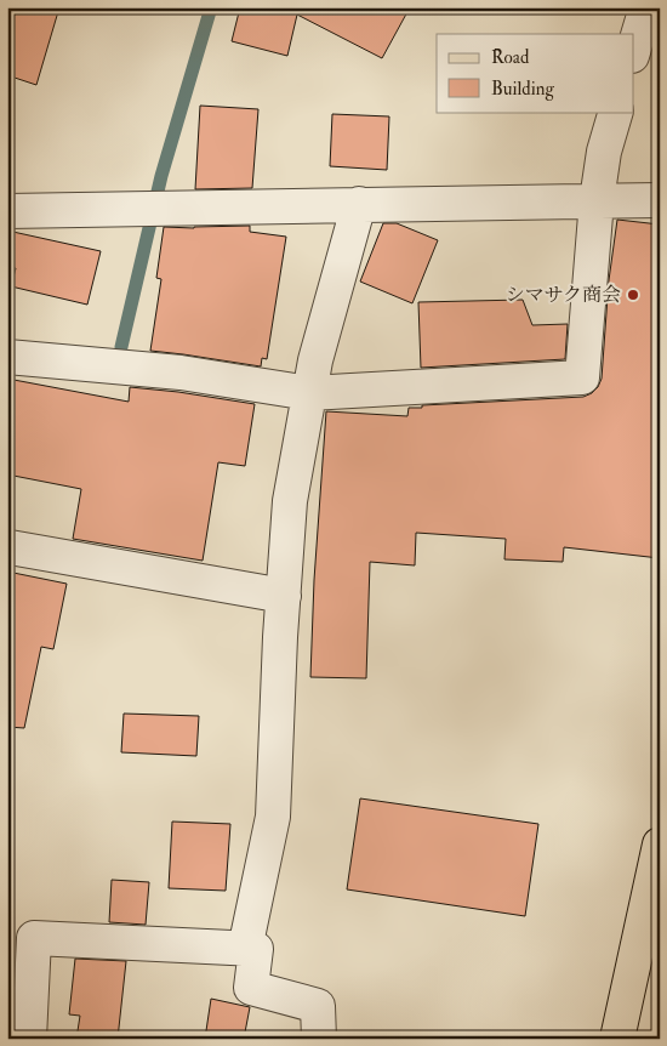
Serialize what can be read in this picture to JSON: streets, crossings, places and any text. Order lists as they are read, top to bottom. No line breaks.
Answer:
{"places":["シマサク商会"],"legend":["Road","Building"]}
